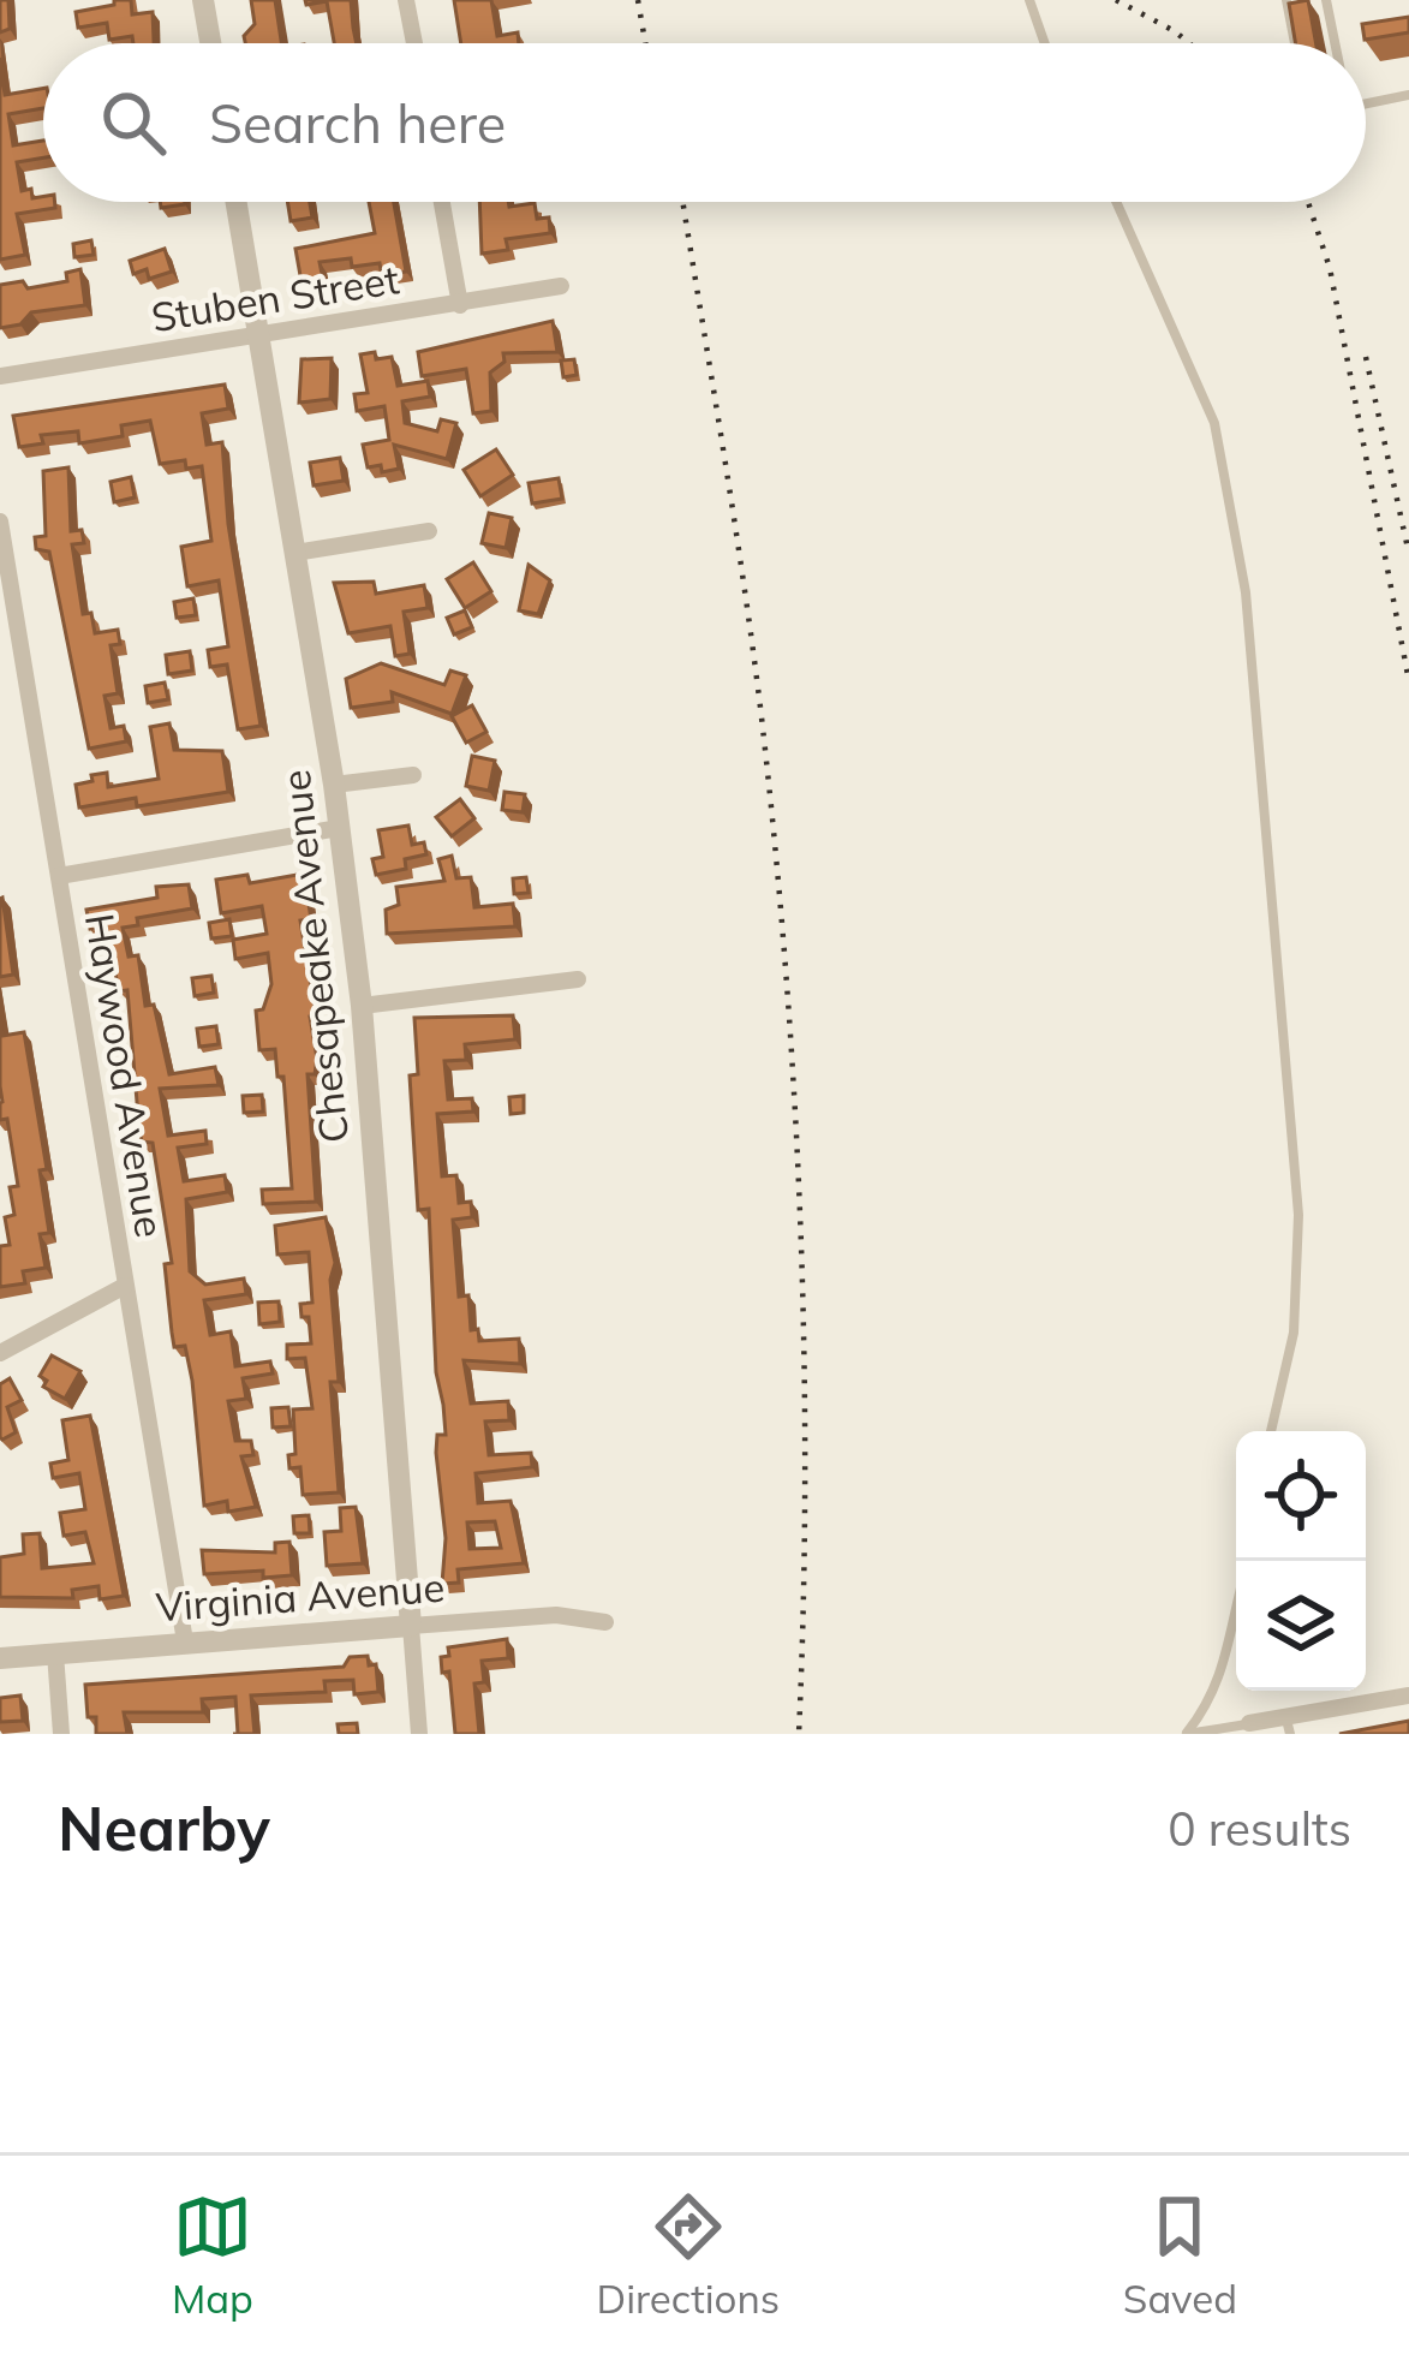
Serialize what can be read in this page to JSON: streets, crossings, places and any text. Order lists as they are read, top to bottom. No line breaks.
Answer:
{"streets":{"street":["Stuben Street","Chesapeake Avenue","Haywood Avenue","Virginia Avenue"]},"crossings":[["Stuben Street","Chesapeake Avenue"],["Chesapeake Avenue","Virginia Avenue"],["Haywood Avenue","Virginia Avenue"]],"page":{"search":"Search here","heading":["Nearby","0 results"],"nav":["Map","Directions","Saved"]}}
